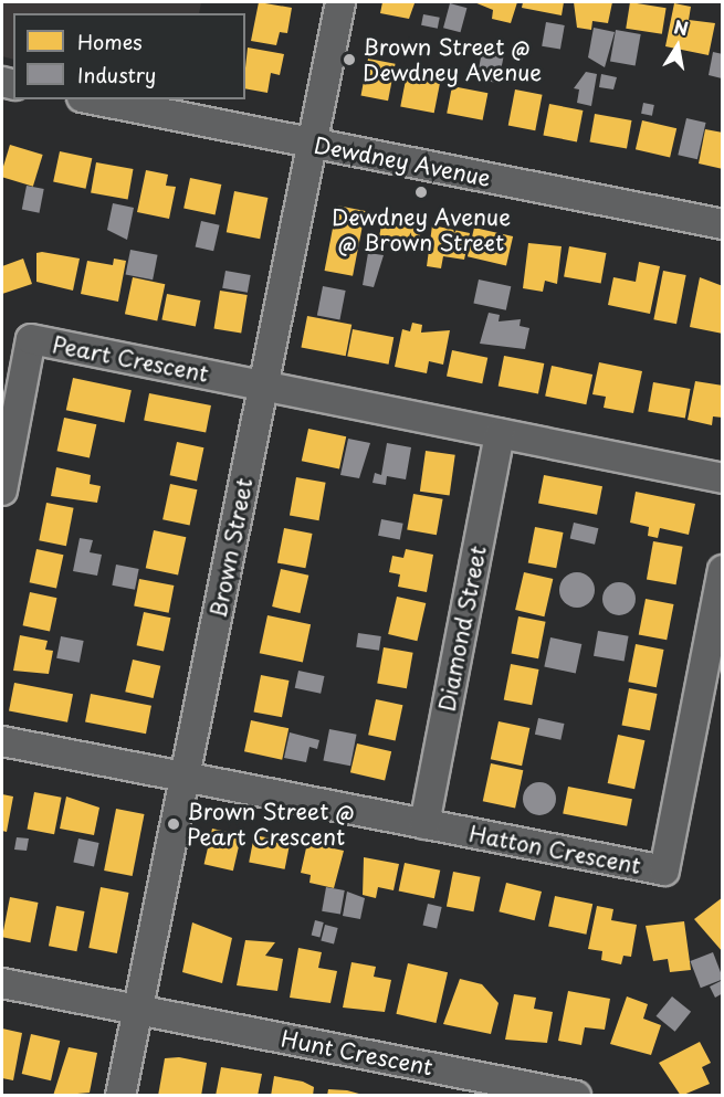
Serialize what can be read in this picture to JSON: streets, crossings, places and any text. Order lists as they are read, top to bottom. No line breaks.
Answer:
{"streets":{"street":["Dewdney Avenue","Peart Crescent","Brown Street","Diamond Street","Hatton Crescent","Hunt Crescent"]},"crossings":[["Dewdney Avenue","Brown Street"],["Peart Crescent","Brown Street"],["Brown Street","Hatton Crescent"],["Brown Street","Hunt Crescent"],["Diamond Street","Hatton Crescent"]],"places":["Brown Street @ Dewdney Avenue","Dewdney Avenue @ Brown Street","Brown Street @ Peart Crescent"],"legend":["Homes","Industry"],"north":"top"}
